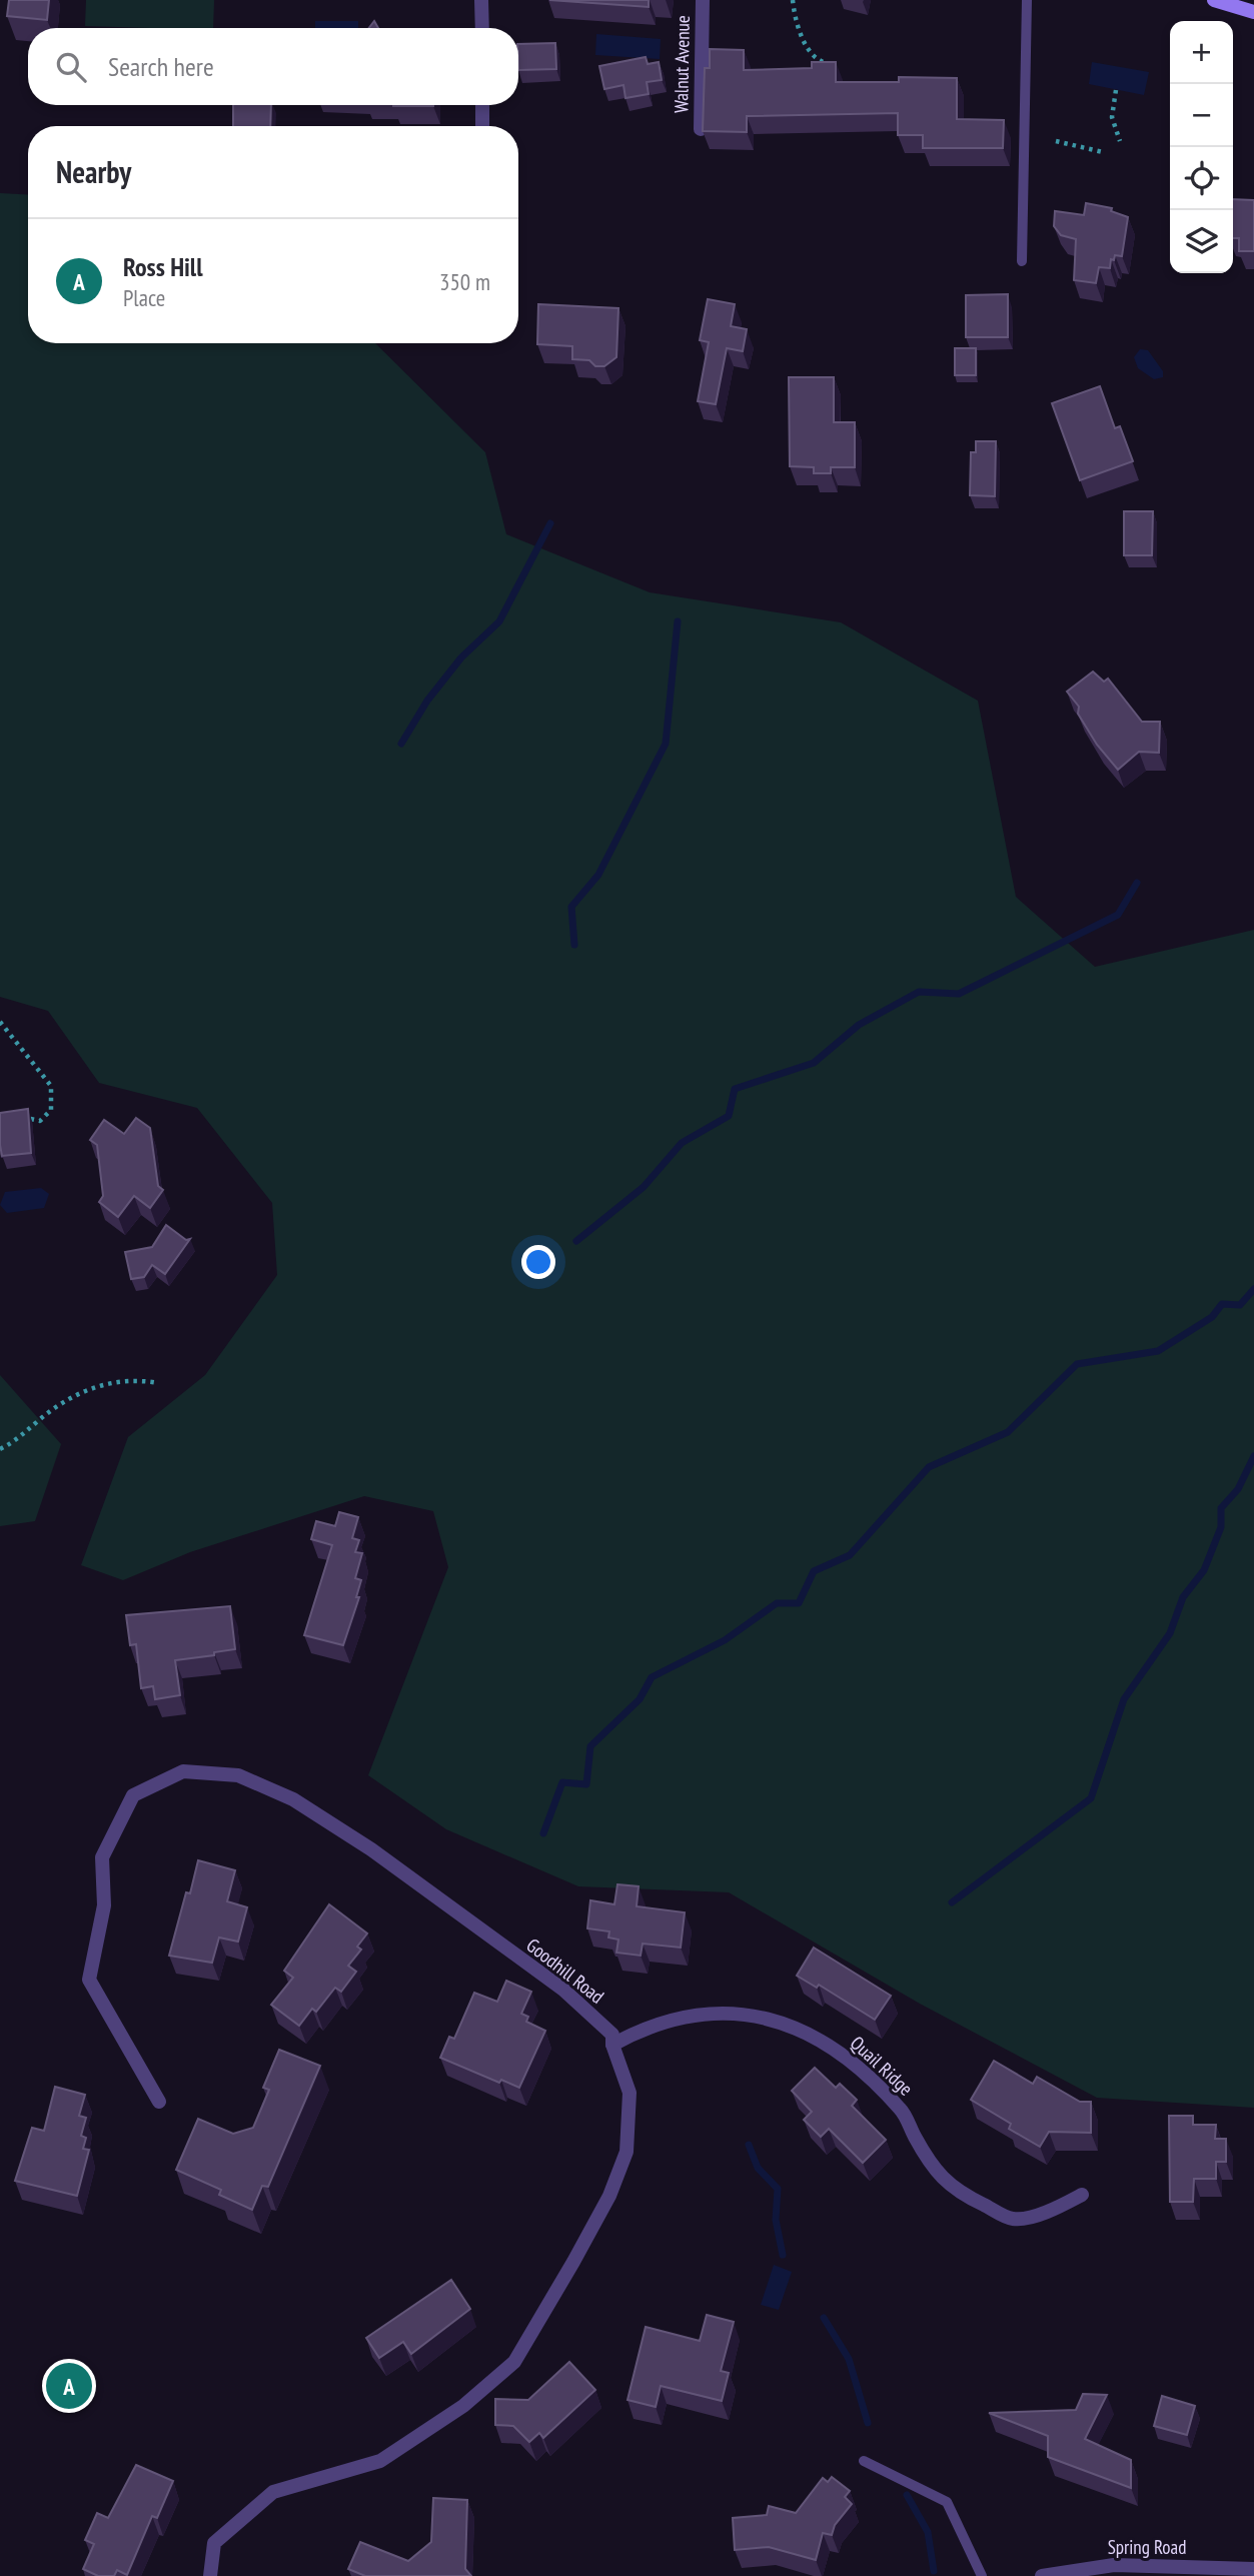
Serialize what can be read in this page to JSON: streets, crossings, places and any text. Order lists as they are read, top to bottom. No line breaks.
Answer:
{"streets":{"street":["Walnut Avenue","Goodhill Road","Quail Ridge","Spring Road"]},"crossings":[["Goodhill Road","Quail Ridge"]],"page":{"map_buttons":["+","−"],"search":"Search here","heading":"Nearby","list":[{"mark":"A","name":"Ross Hill","note":"Place","value":"350 m"}],"pins":"A"}}
